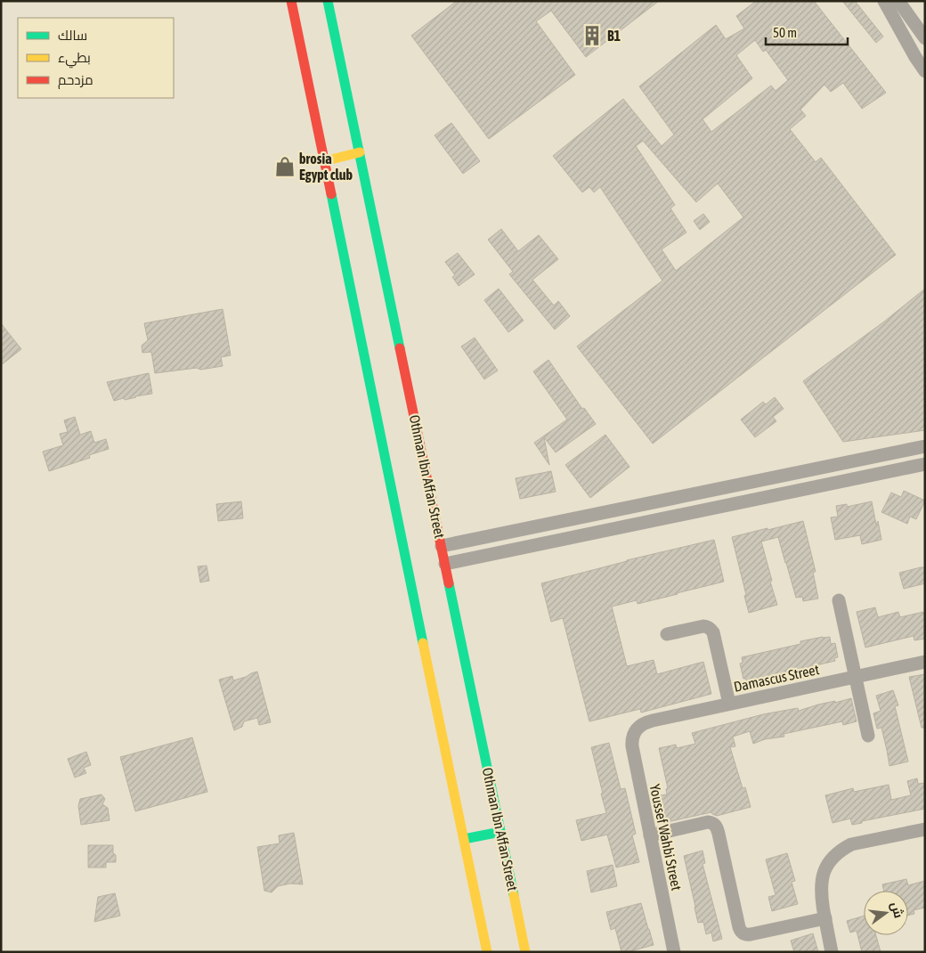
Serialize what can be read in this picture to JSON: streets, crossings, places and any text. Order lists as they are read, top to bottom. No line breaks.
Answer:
{"streets":{"main road":["Othman Ibn Affan Street"],"street":["Damascus Street","Youssef Wahbi Street"]},"crossings":[["Damascus Street","Youssef Wahbi Street"]],"places":{"building":["B1"],"shop":["brosia Egypt club"]},"legend":["سالك","بطيء","مزدحم"],"scale_bar":"50 m","north":"right"}
